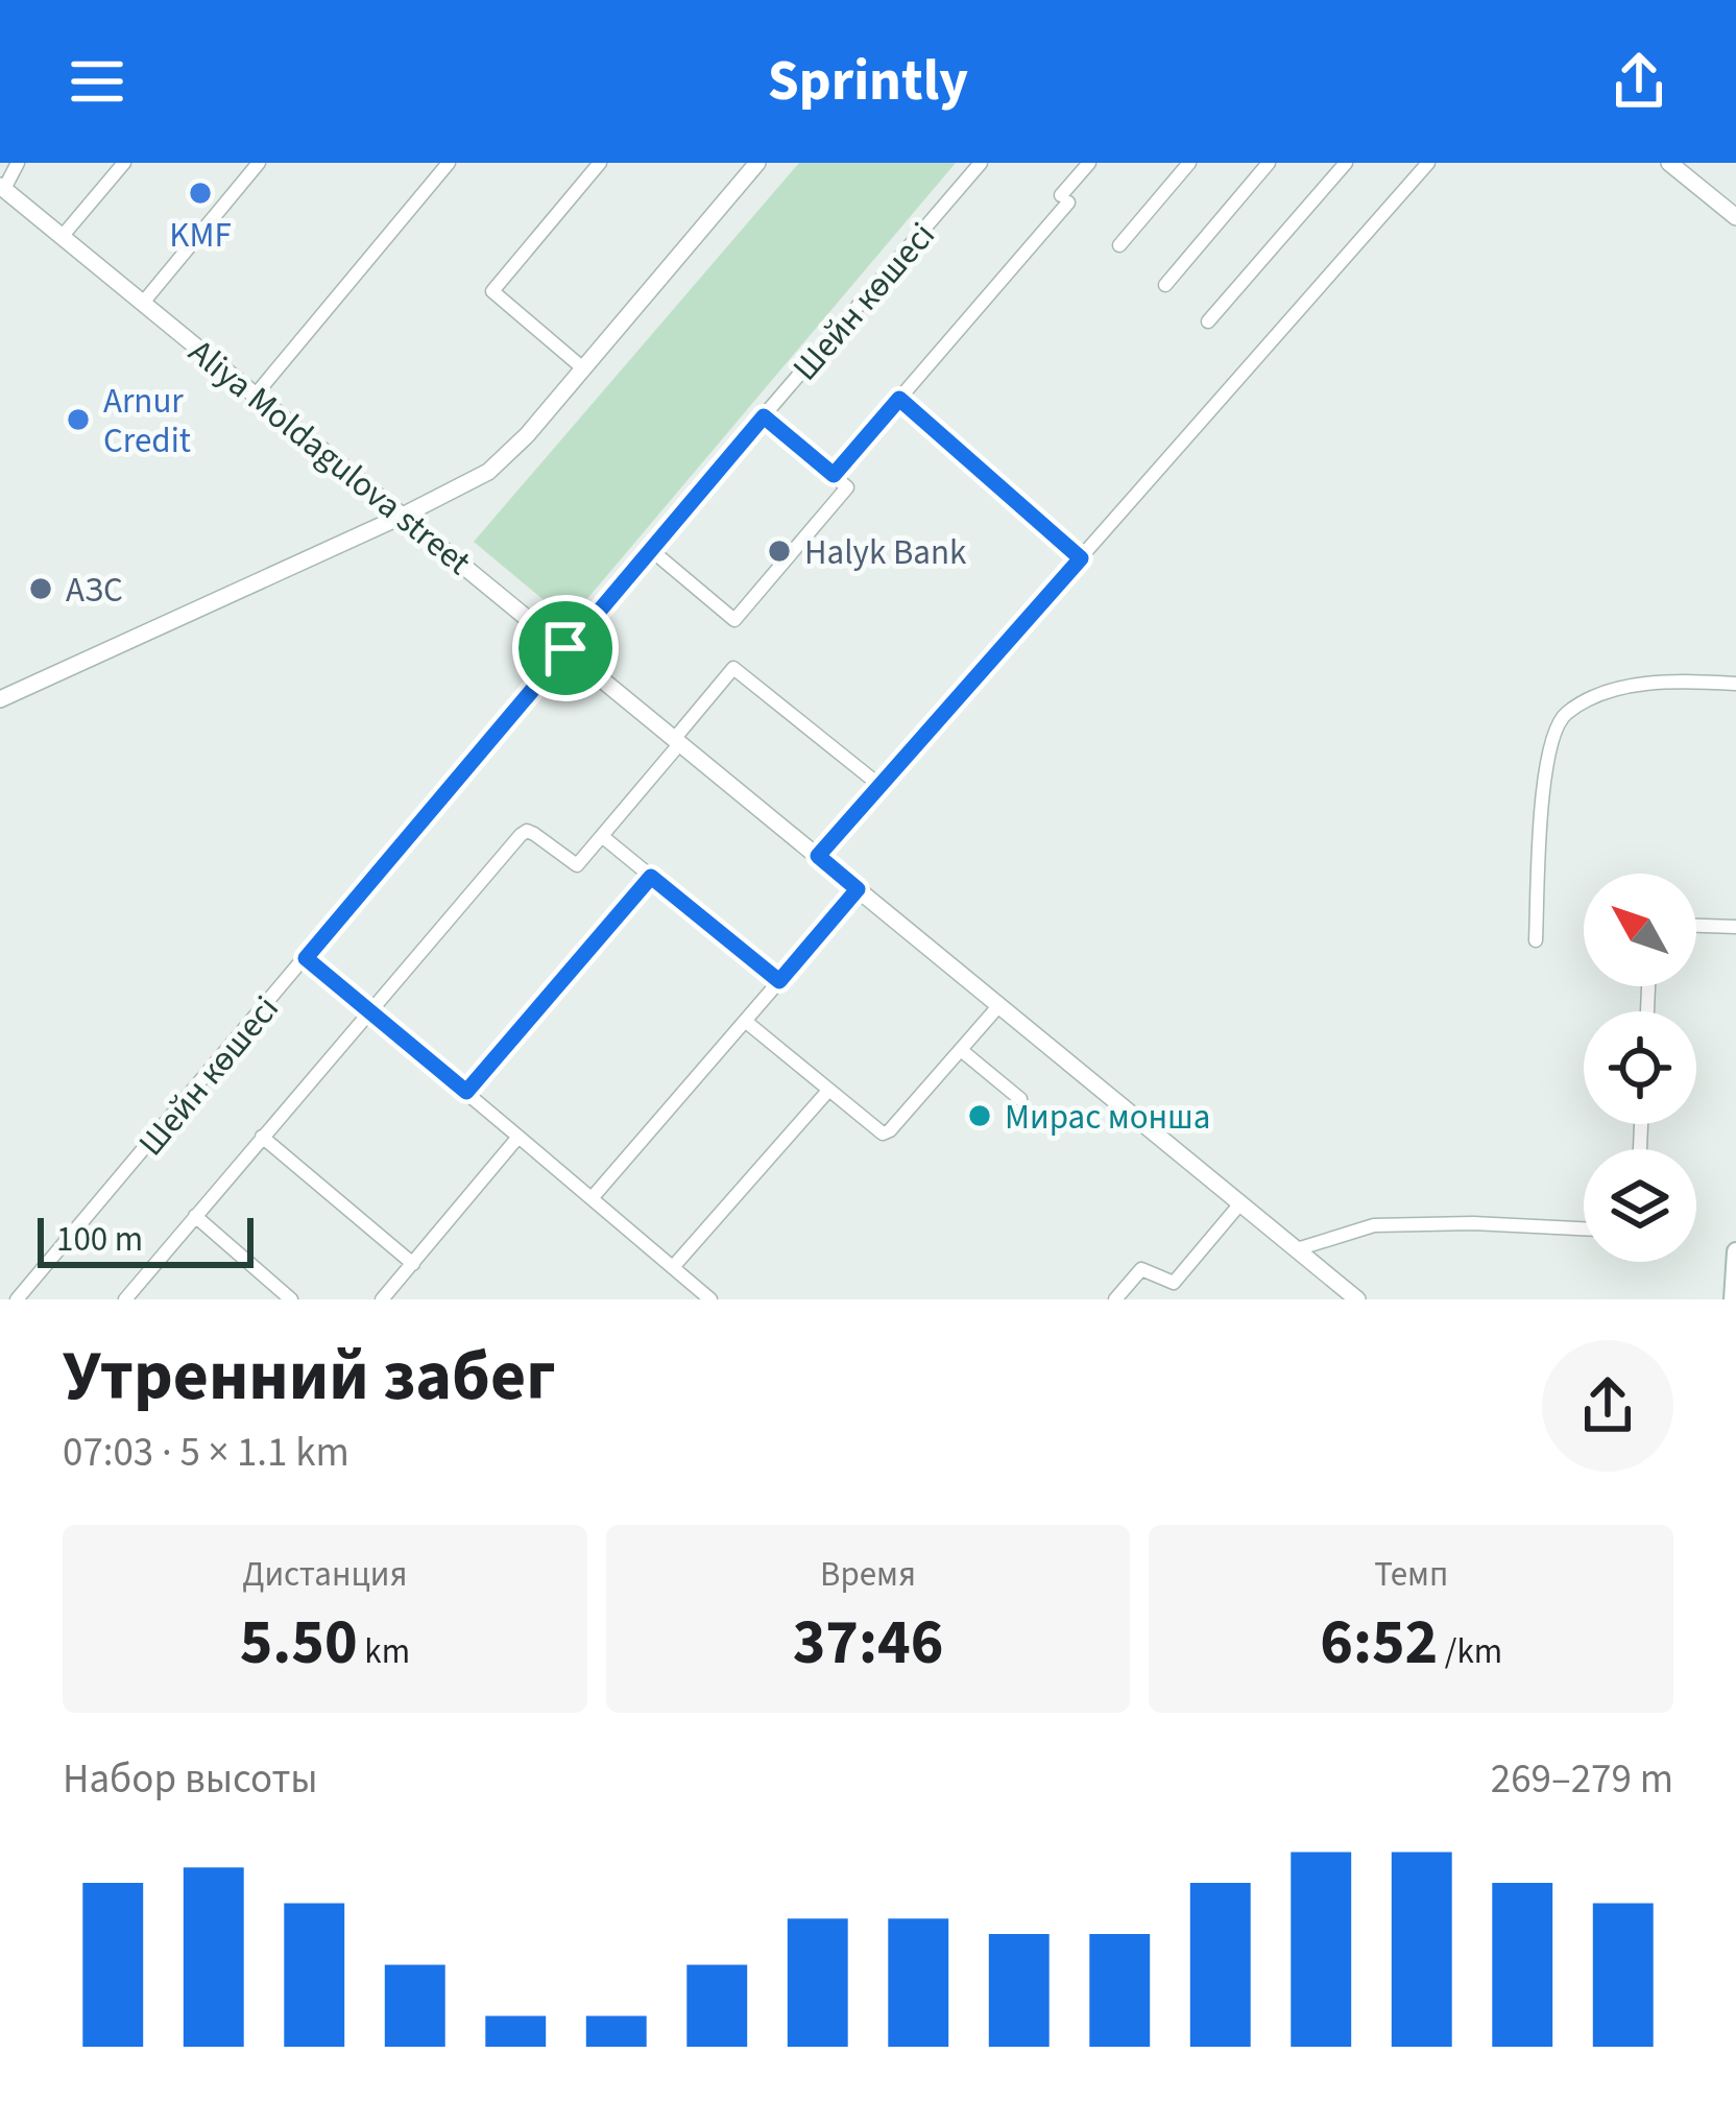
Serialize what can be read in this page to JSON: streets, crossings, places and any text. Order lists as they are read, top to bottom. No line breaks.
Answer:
{"streets":{"street":["Шейн көшесі","Aliya Moldagulova street"]},"crossings":[["Шейн көшесі","Aliya Moldagulova street"]],"places":["KMF","Arnur Credit","Halyk Bank","АЗС","Мирас монша"],"scale_bar":"100 m","north":"top left","page":{"header":"Sprintly","scale":"100 m","heading":["Утренний забег","07:03 · 5 × 1.1 km"],"stats":[["Дистанция","5.50 km"],["Время","37:46"],["Темп","6:52 /km"]],"chart":["Набор высоты","269–279 m"]}}
